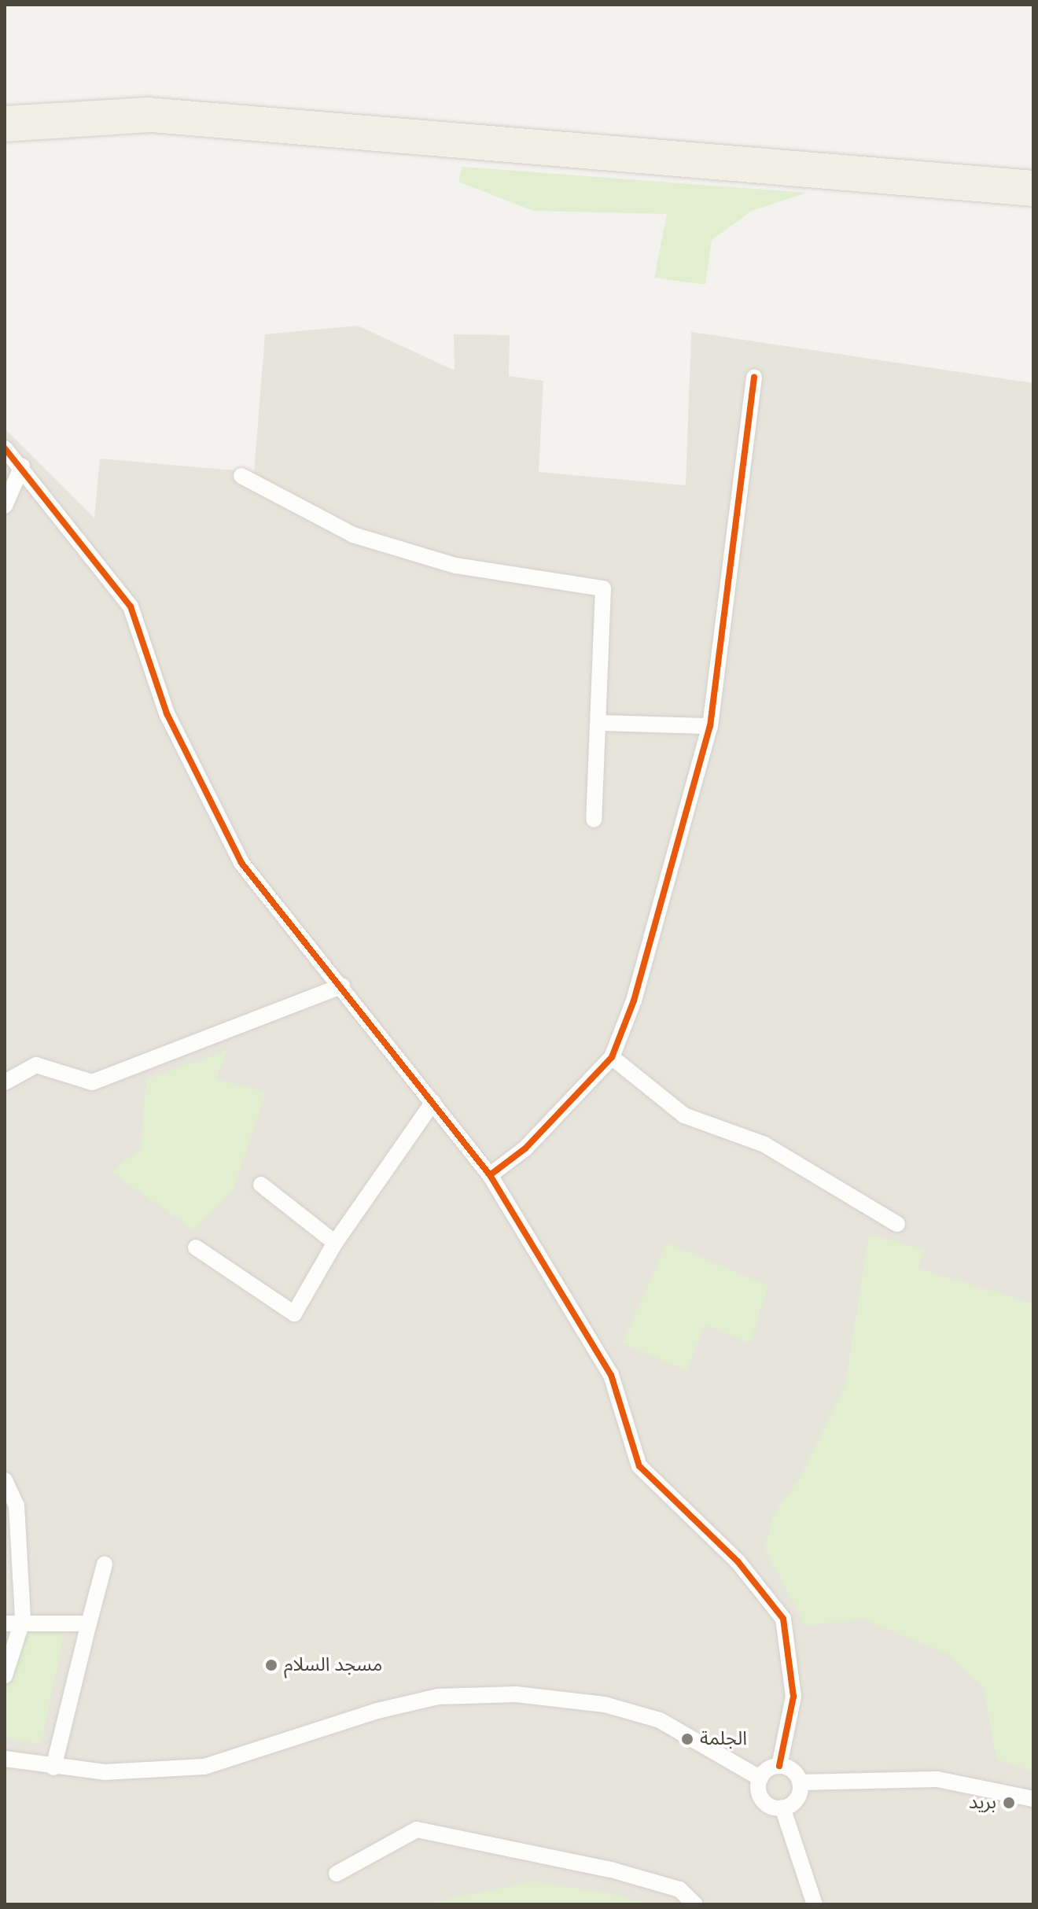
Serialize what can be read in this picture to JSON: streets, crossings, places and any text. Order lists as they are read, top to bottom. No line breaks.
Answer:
{"places":["مسجد السلام","الجلمة","بريد"]}
